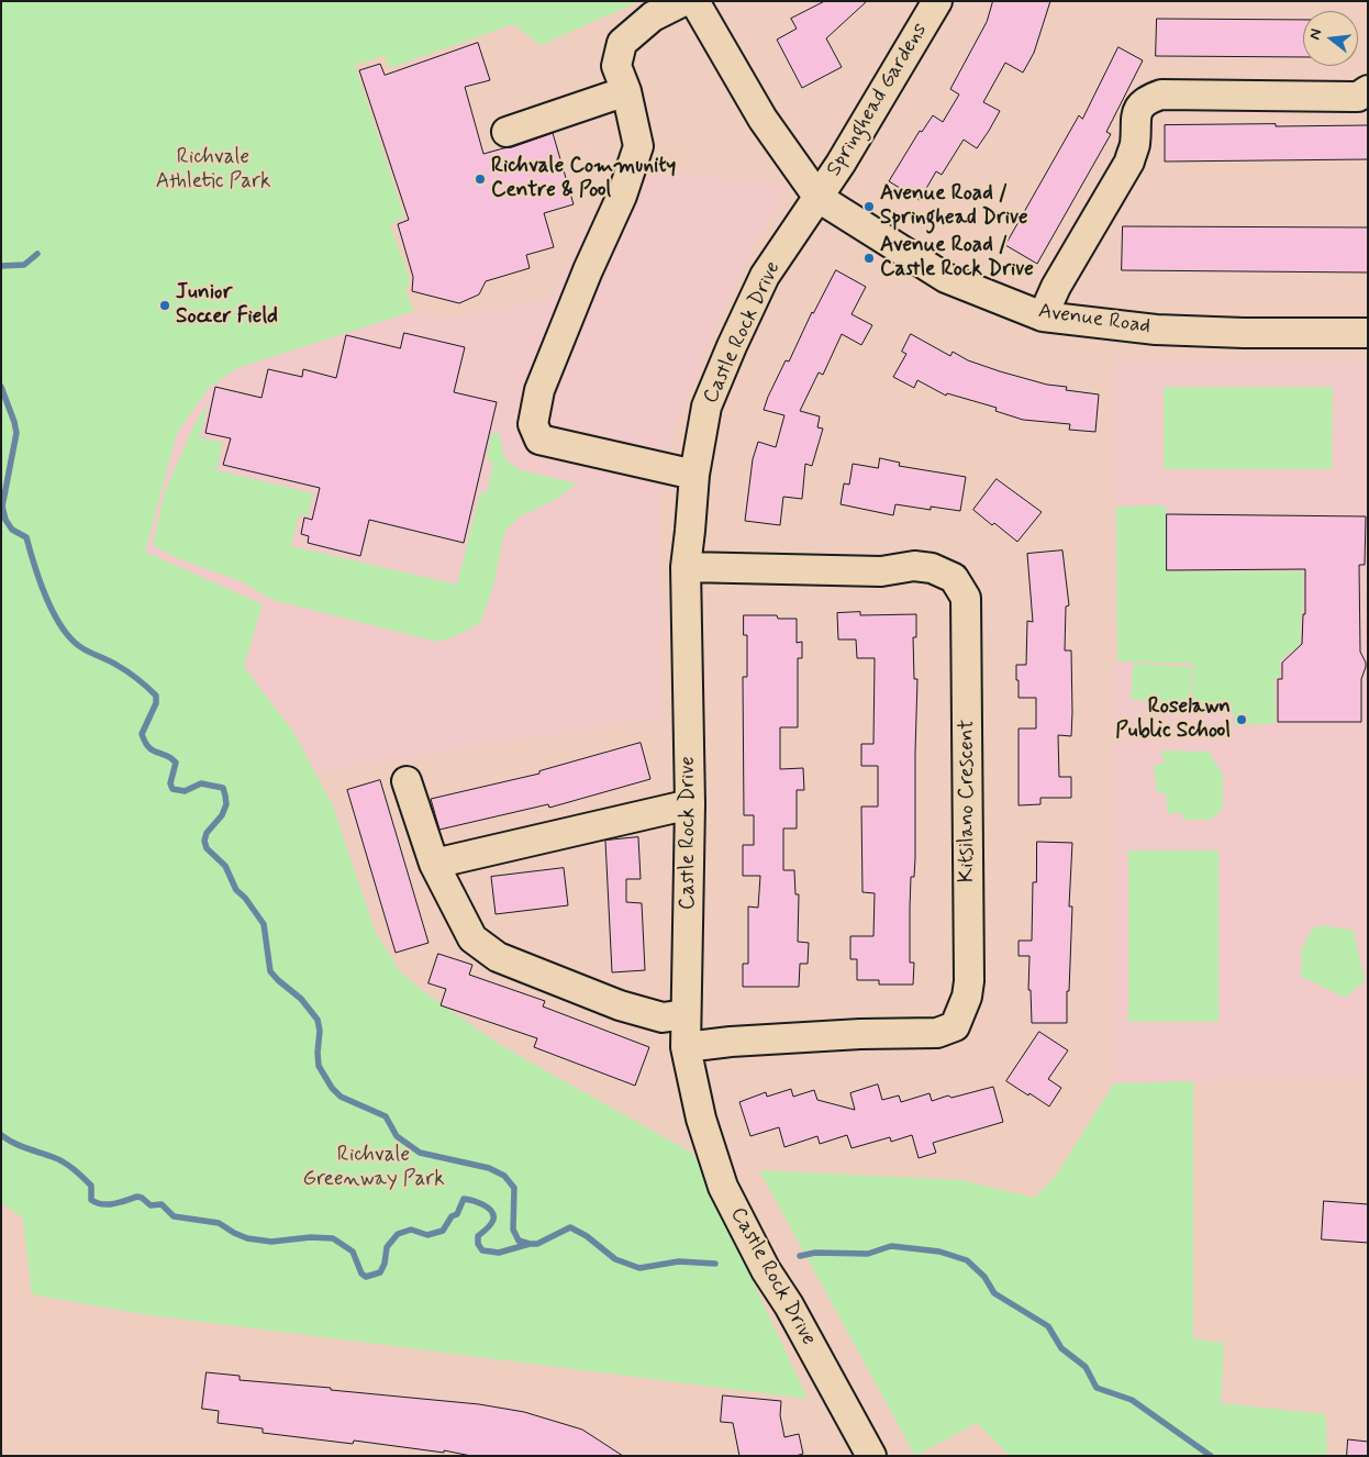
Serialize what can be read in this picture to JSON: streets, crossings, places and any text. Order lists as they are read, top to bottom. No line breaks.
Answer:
{"streets":{"street":["Springhead Gardens","Avenue Road","Castle Rock Drive","Kitsilano Crescent"]},"crossings":[["Springhead Gardens","Avenue Road"],["Springhead Gardens","Castle Rock Drive"],["Avenue Road","Castle Rock Drive"],["Castle Rock Drive","Kitsilano Crescent"]],"parks":["Richvale Athletic Park","Richvale Greenway Park"],"places":["Richvale Community Centre & Pool","Avenue Road / Springhead Drive","Avenue Road / Castle Rock Drive","Junior Soccer Field","Roselawn Public School"],"north":"left"}
